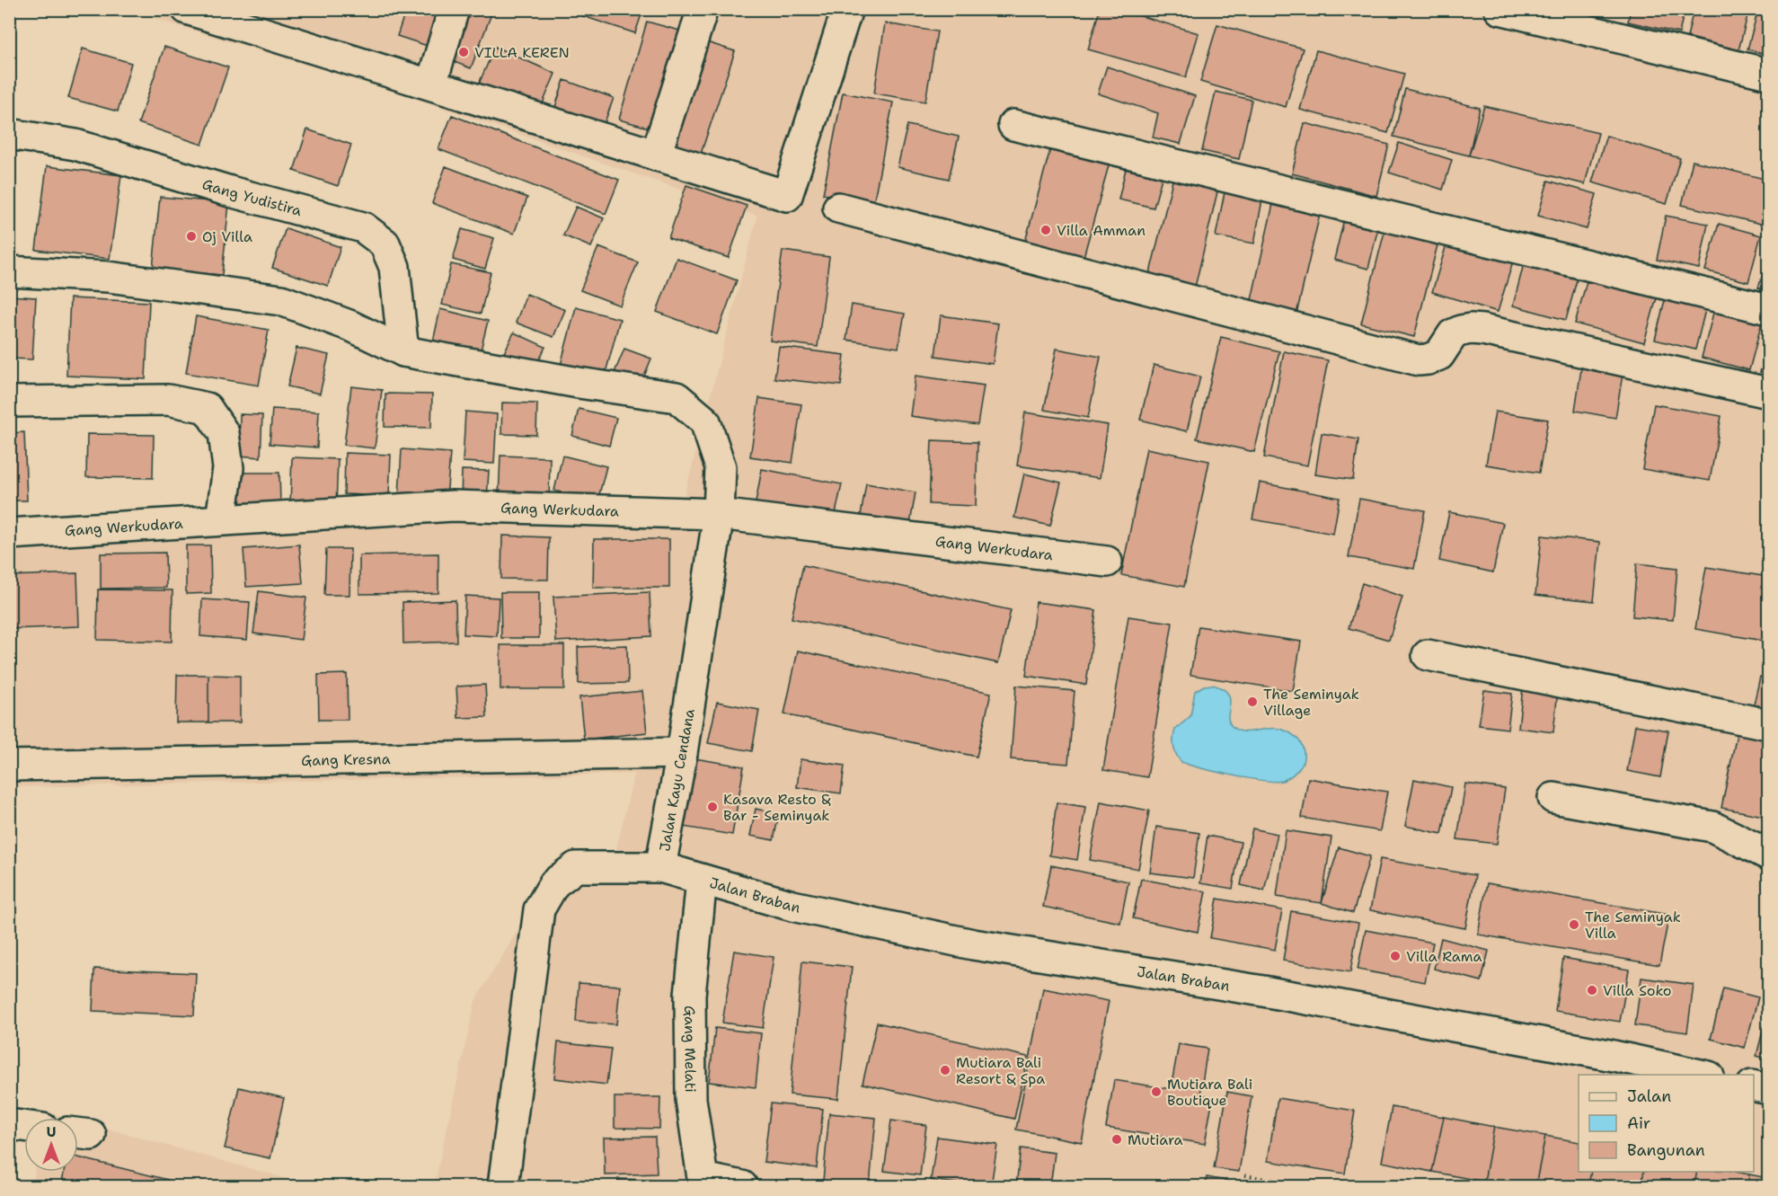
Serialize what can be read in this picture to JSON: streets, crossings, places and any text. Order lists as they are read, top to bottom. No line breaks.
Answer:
{"streets":{"street":["Gang Yudistira","Gang Werkudara","Gang Kresna","Jalan Kayu Cendana","Jalan Braban","Gang Melati"]},"crossings":[["Gang Yudistira","Jalan Kayu Cendana"],["Gang Werkudara","Jalan Kayu Cendana"],["Gang Kresna","Jalan Kayu Cendana"],["Jalan Kayu Cendana","Jalan Braban"],["Jalan Braban","Gang Melati"]],"places":["VILLA KEREN","Villa Amman","Oj Villa","The Seminyak Village","Kasava Resto & Bar - Seminyak","The Seminyak Villa","Villa Rama","Villa Soko","Mutiara Bali Resort & Spa","Mutiara Bali Boutique","Mutiara"],"legend":["Jalan","Air","Bangunan"],"north":"top"}
